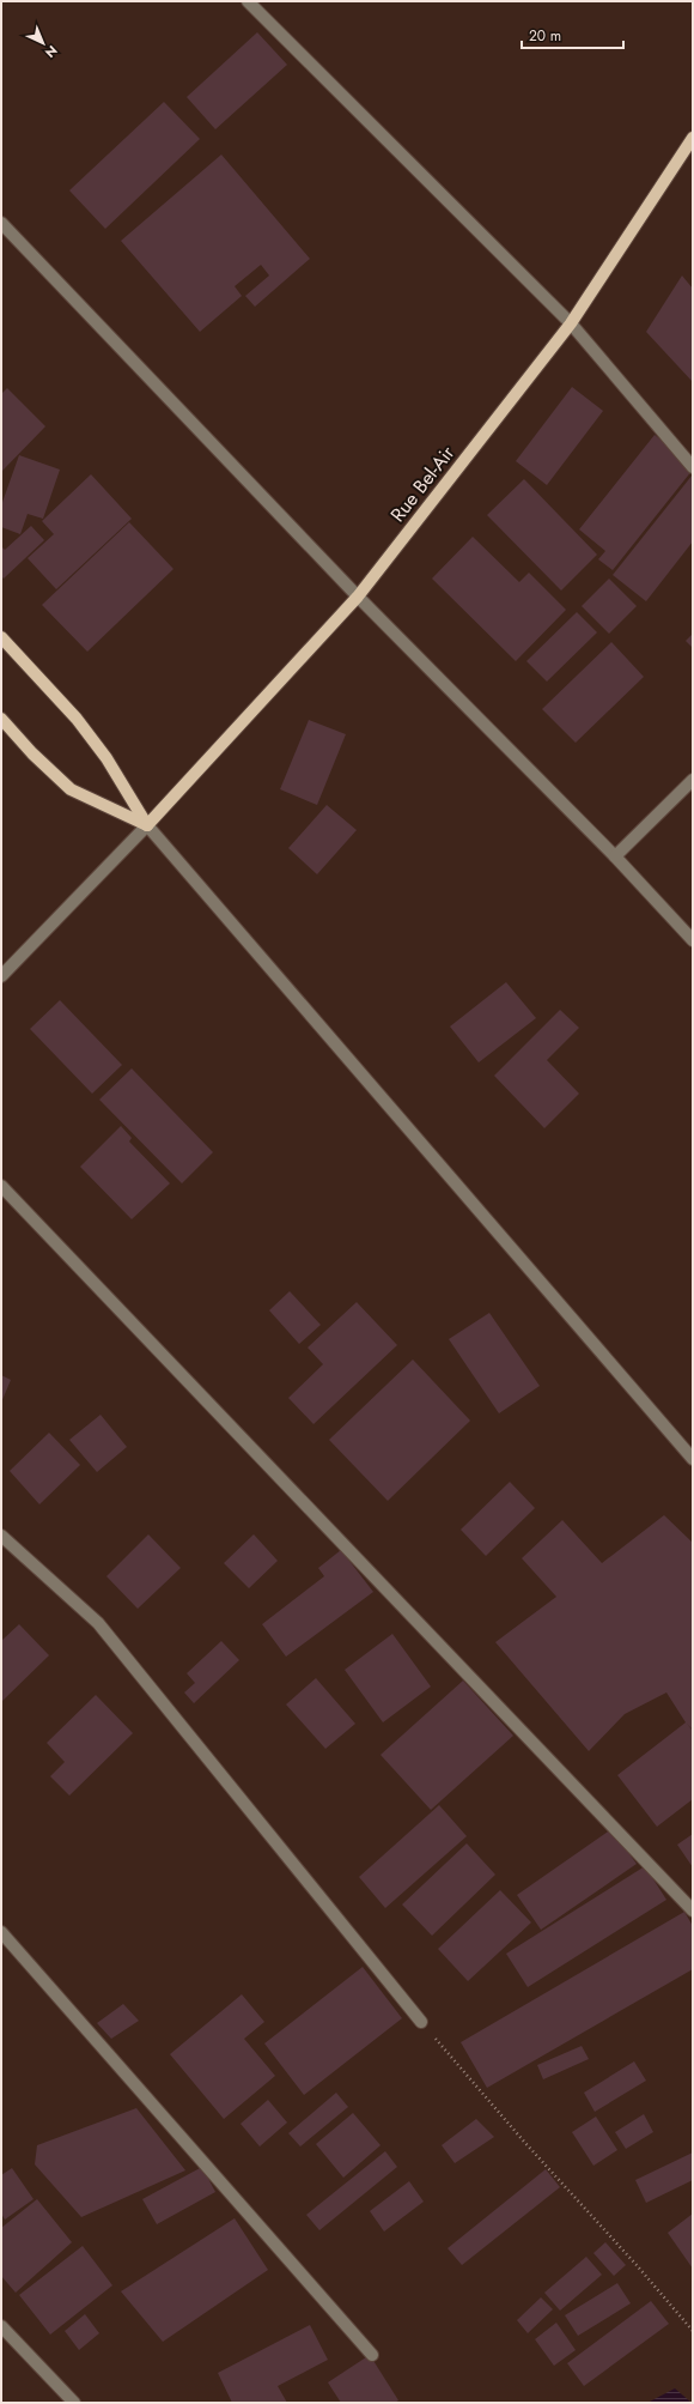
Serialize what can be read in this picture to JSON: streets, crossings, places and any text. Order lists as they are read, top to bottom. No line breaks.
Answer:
{"streets":{"main road":["Rue Bel-Air"]},"scale_bar":"20 m","north":"bottom right"}
